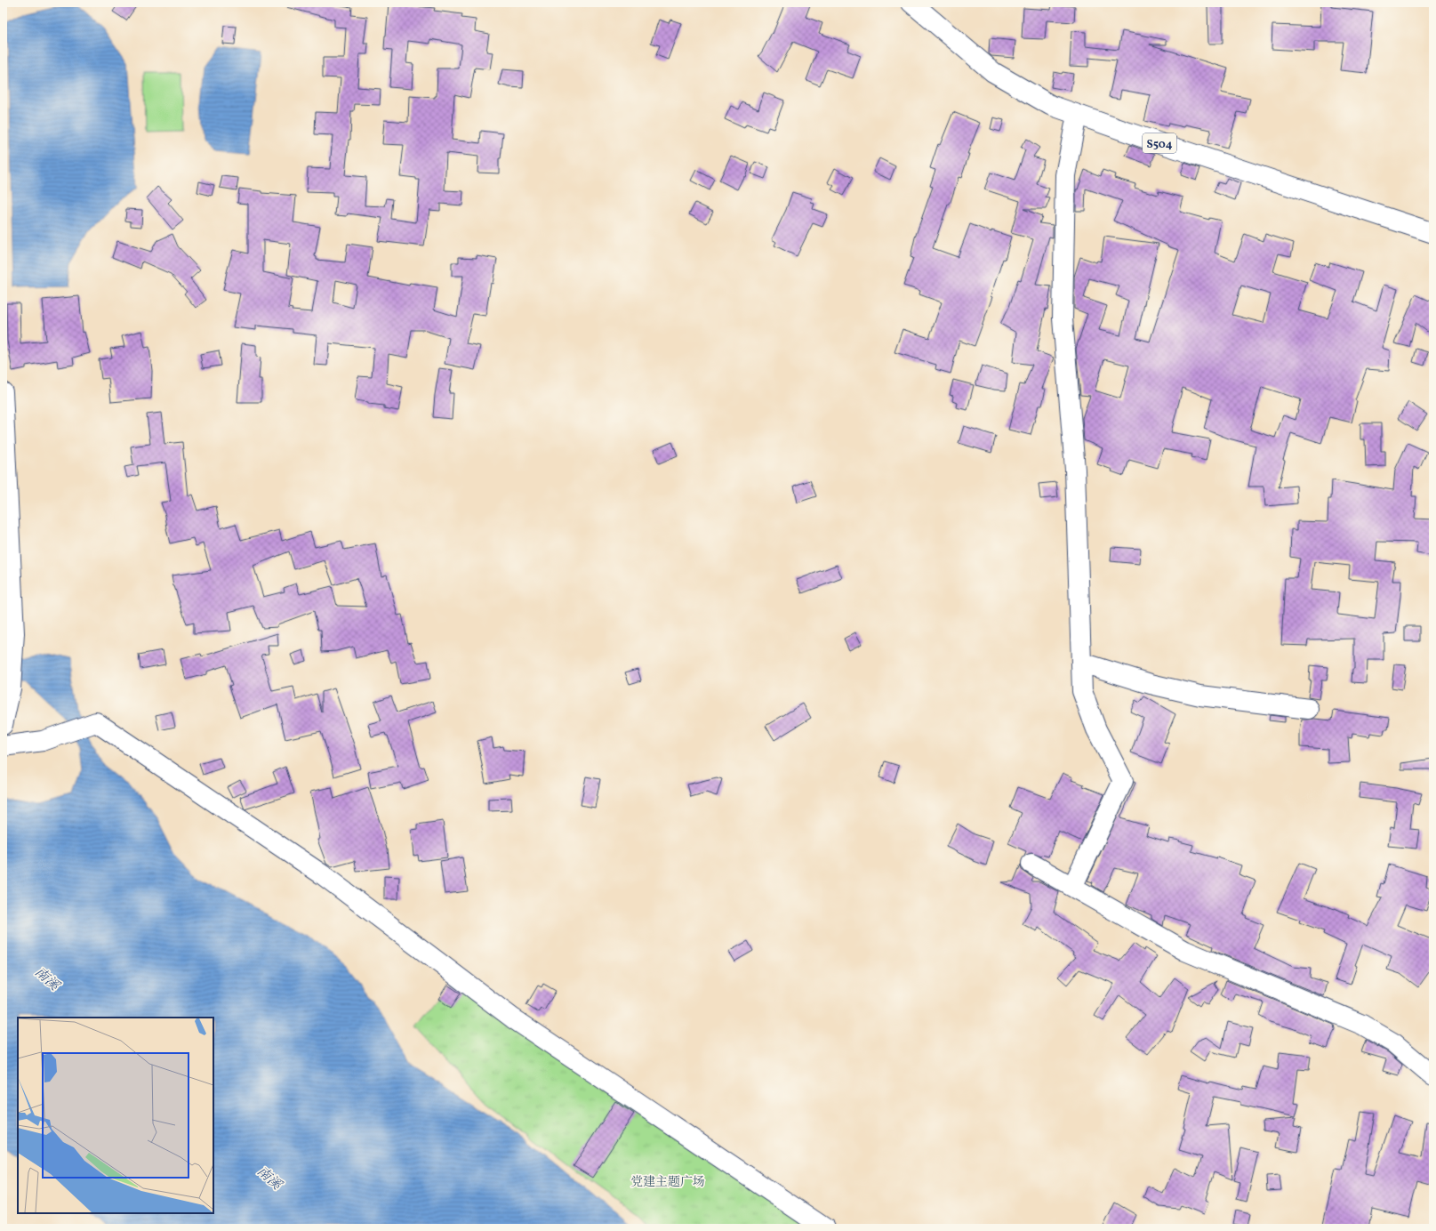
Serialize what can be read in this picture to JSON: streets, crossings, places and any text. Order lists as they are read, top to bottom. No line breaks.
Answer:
{"streets":{"street":["S504"]},"water":["南溪"],"parks":["党建主题广场"]}
